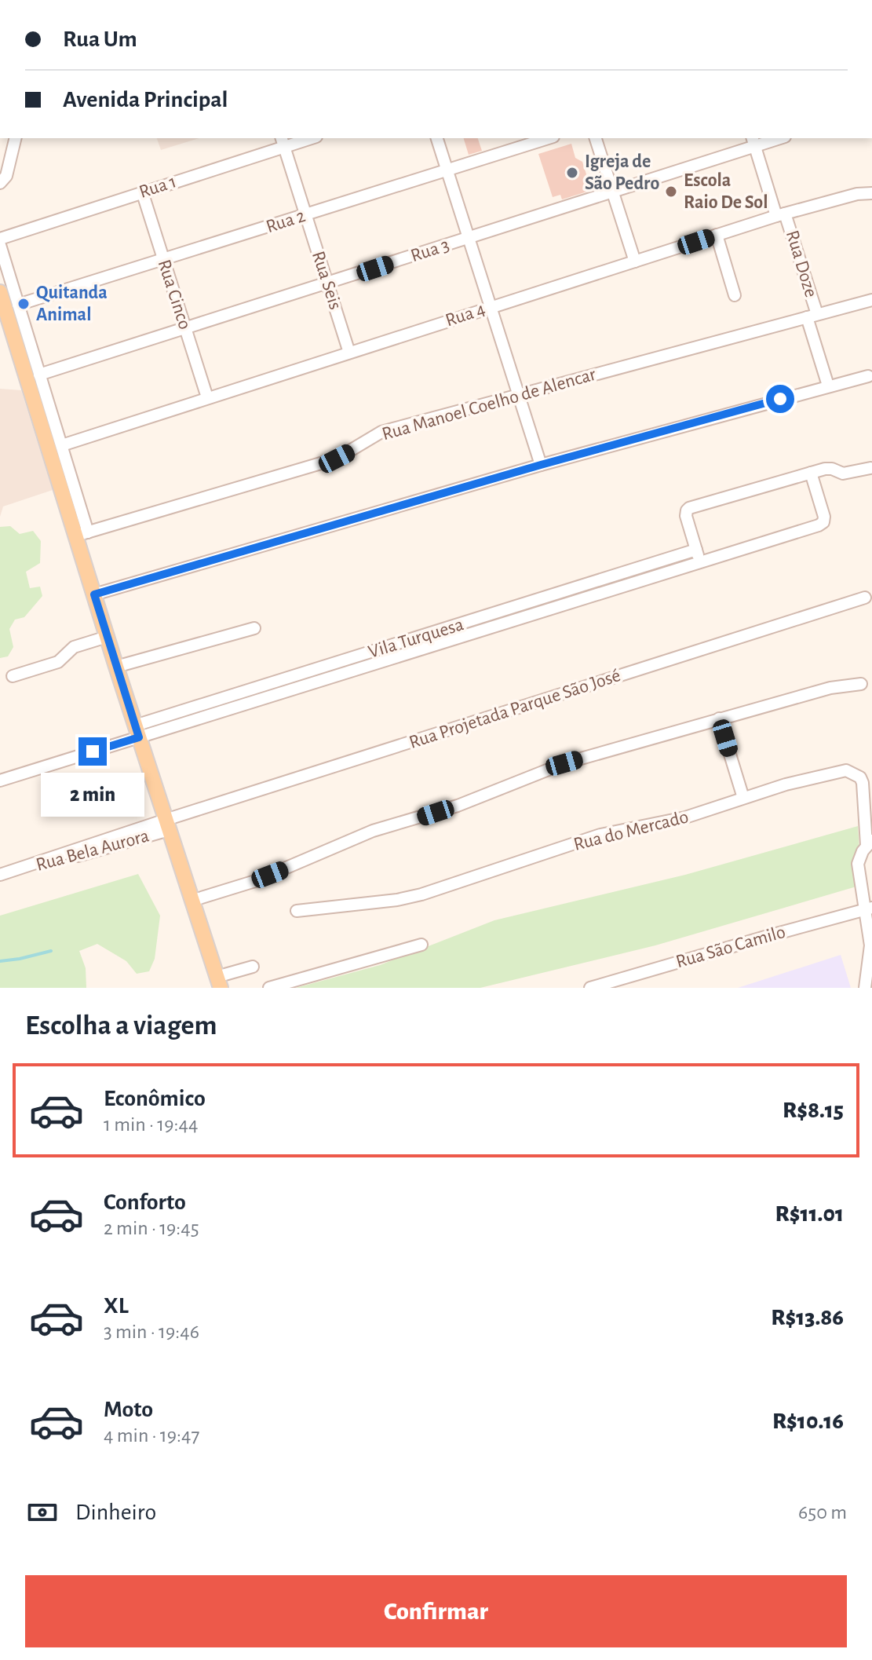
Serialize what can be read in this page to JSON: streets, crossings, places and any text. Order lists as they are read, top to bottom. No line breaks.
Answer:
{"streets":{"street":["Rua 1","Rua 2","Rua 3","Rua Doze","Rua Seis","Rua Cinco","Rua 4","Rua Manoel Coelho de Alencar","Vila Turquesa","Rua Projetada Parque São José","Rua do Mercado","Rua Bela Aurora","Rua São Camilo"]},"crossings":[["Rua 1","Rua Seis"],["Rua 1","Rua Cinco"],["Rua 2","Rua Seis"],["Rua 2","Rua Cinco"],["Rua 3","Rua Doze"],["Rua 3","Rua Seis"],["Rua 3","Rua Cinco"],["Rua Doze","Rua 4"],["Rua Doze","Rua Manoel Coelho de Alencar"],["Rua Seis","Rua 4"],["Rua Cinco","Rua 4"],["Rua Projetada Parque São José","Rua Bela Aurora"]],"places":["Igreja de São Pedro","Escola Raio De Sol","Quitanda Animal"],"page":{"banner":["Rua Um","Avenida Principal"],"bubble":"2 min","heading":"Escolha a viagem","list":[{"name":"Econômico","note":"1 min · 19:44","value":"R$8.15"},{"name":"Conforto","note":"2 min · 19:45","value":"R$11.01"},{"name":"XL","note":"3 min · 19:46","value":"R$13.86"},{"name":"Moto","note":"4 min · 19:47","value":"R$10.16"}],"pay":["Dinheiro","650 m"],"buttons":"Confirmar"}}
